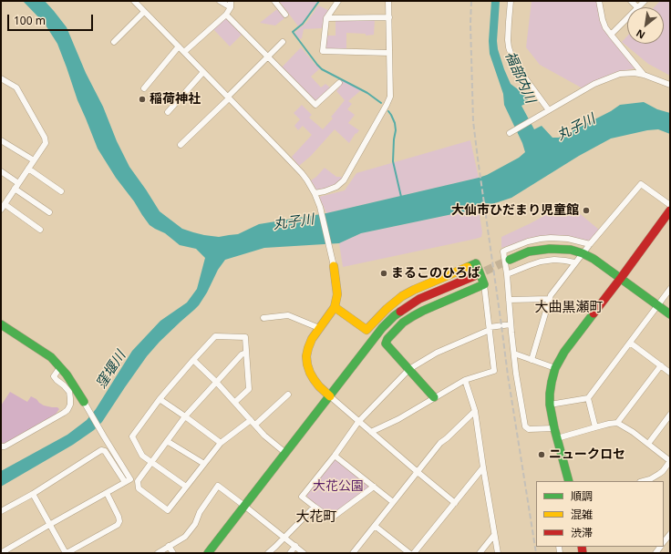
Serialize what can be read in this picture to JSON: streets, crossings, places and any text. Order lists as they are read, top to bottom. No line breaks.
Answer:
{"districts":["大曲黒瀬町","大花町"],"water":["福部内川","丸子川","窪堰川"],"parks":["大花公園"],"places":["稲荷神社","大仙市ひだまり児童館","まるこのひろば","ニュークロセ"],"legend":["順調","混雑","渋滞"],"scale_bar":"100 m","north":"bottom left"}
